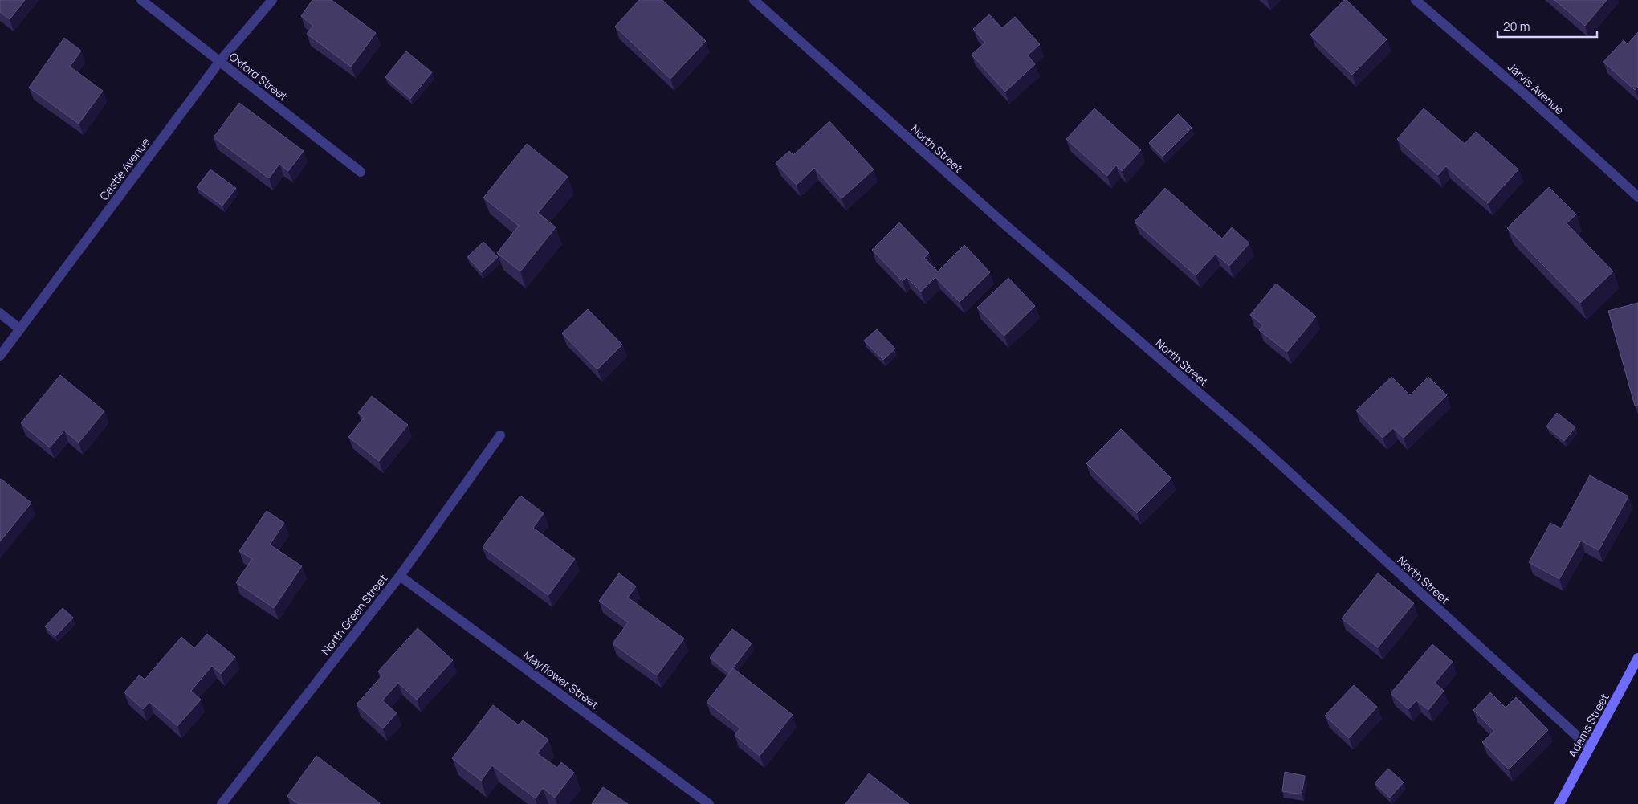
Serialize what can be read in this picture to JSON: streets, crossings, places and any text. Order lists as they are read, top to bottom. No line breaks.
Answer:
{"streets":{"main road":["Adams Street"],"street":["Oxford Street","Jarvis Avenue","North Street","Castle Avenue","North Green Street","Mayflower Street"]},"crossings":[["Oxford Street","Castle Avenue"],["North Street","Adams Street"],["North Green Street","Mayflower Street"]],"scale_bar":"20 m"}
